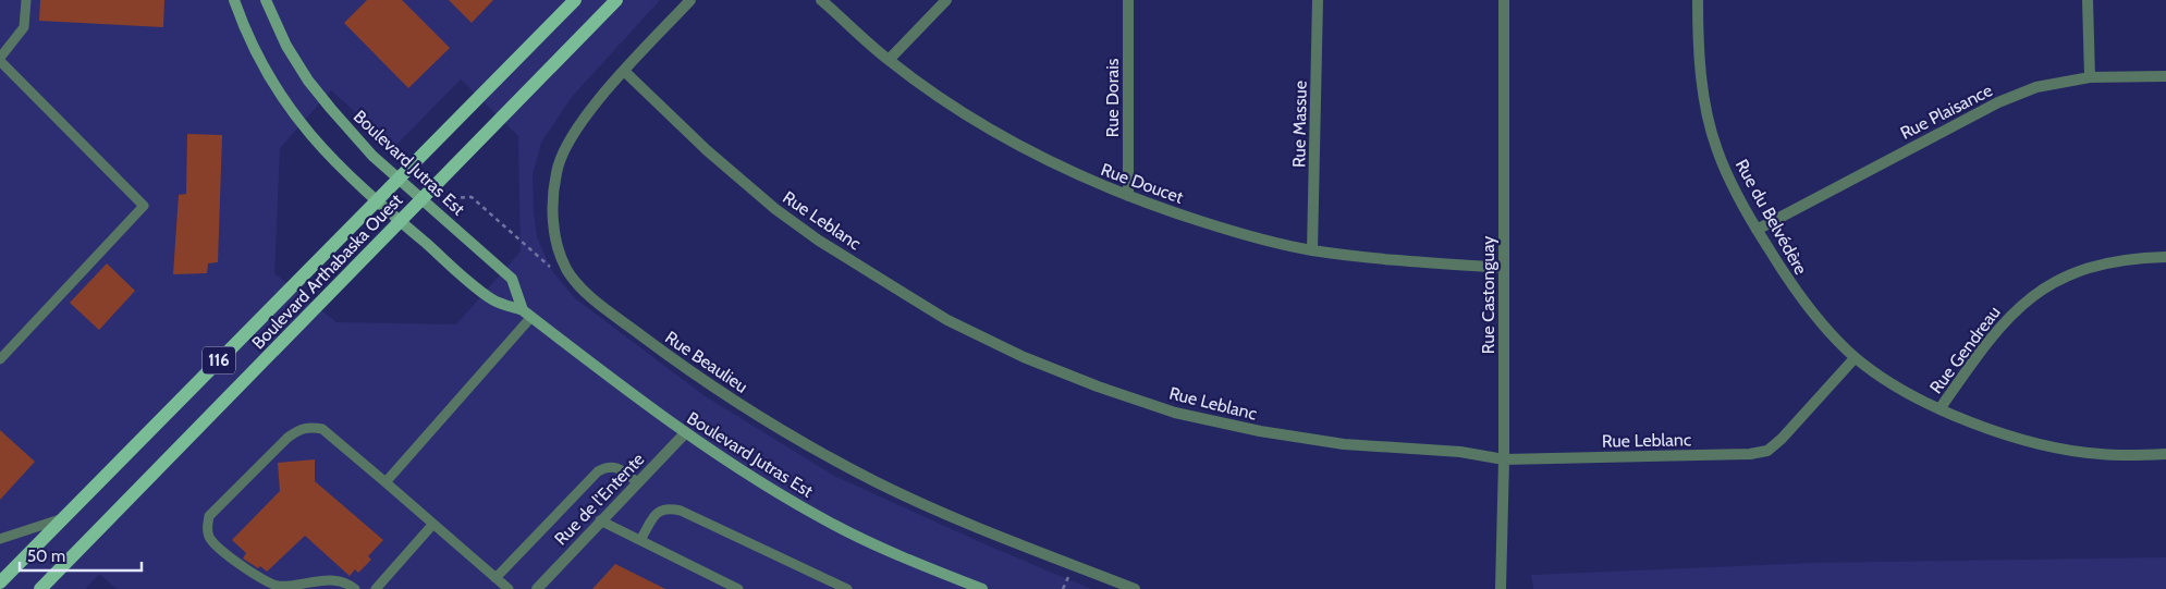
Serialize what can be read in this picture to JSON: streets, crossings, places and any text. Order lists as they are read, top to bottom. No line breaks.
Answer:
{"streets":{"main road":["Boulevard Jutras Est","Boulevard Arthabaska Ouest","116"],"street":["Rue Dorais","Rue Plaisance","Rue Massue","Rue Doucet","Rue du Belvédère","Rue Leblanc","Rue Castonguay","Rue Gendreau","Rue Beaulieu","Rue de l'Entente"]},"crossings":[["Rue Dorais","Rue Doucet"],["Rue Plaisance","Rue du Belvédère"],["Rue Massue","Rue Doucet"],["Boulevard Jutras Est","Boulevard Arthabaska Ouest"],["Boulevard Jutras Est","Rue de l'Entente"],["Rue Doucet","Rue Castonguay"],["Rue du Belvédère","Rue Leblanc"],["Rue du Belvédère","Rue Gendreau"],["Rue Leblanc","Rue Castonguay"],["Rue Leblanc","Rue Beaulieu"]],"scale_bar":"50 m"}
